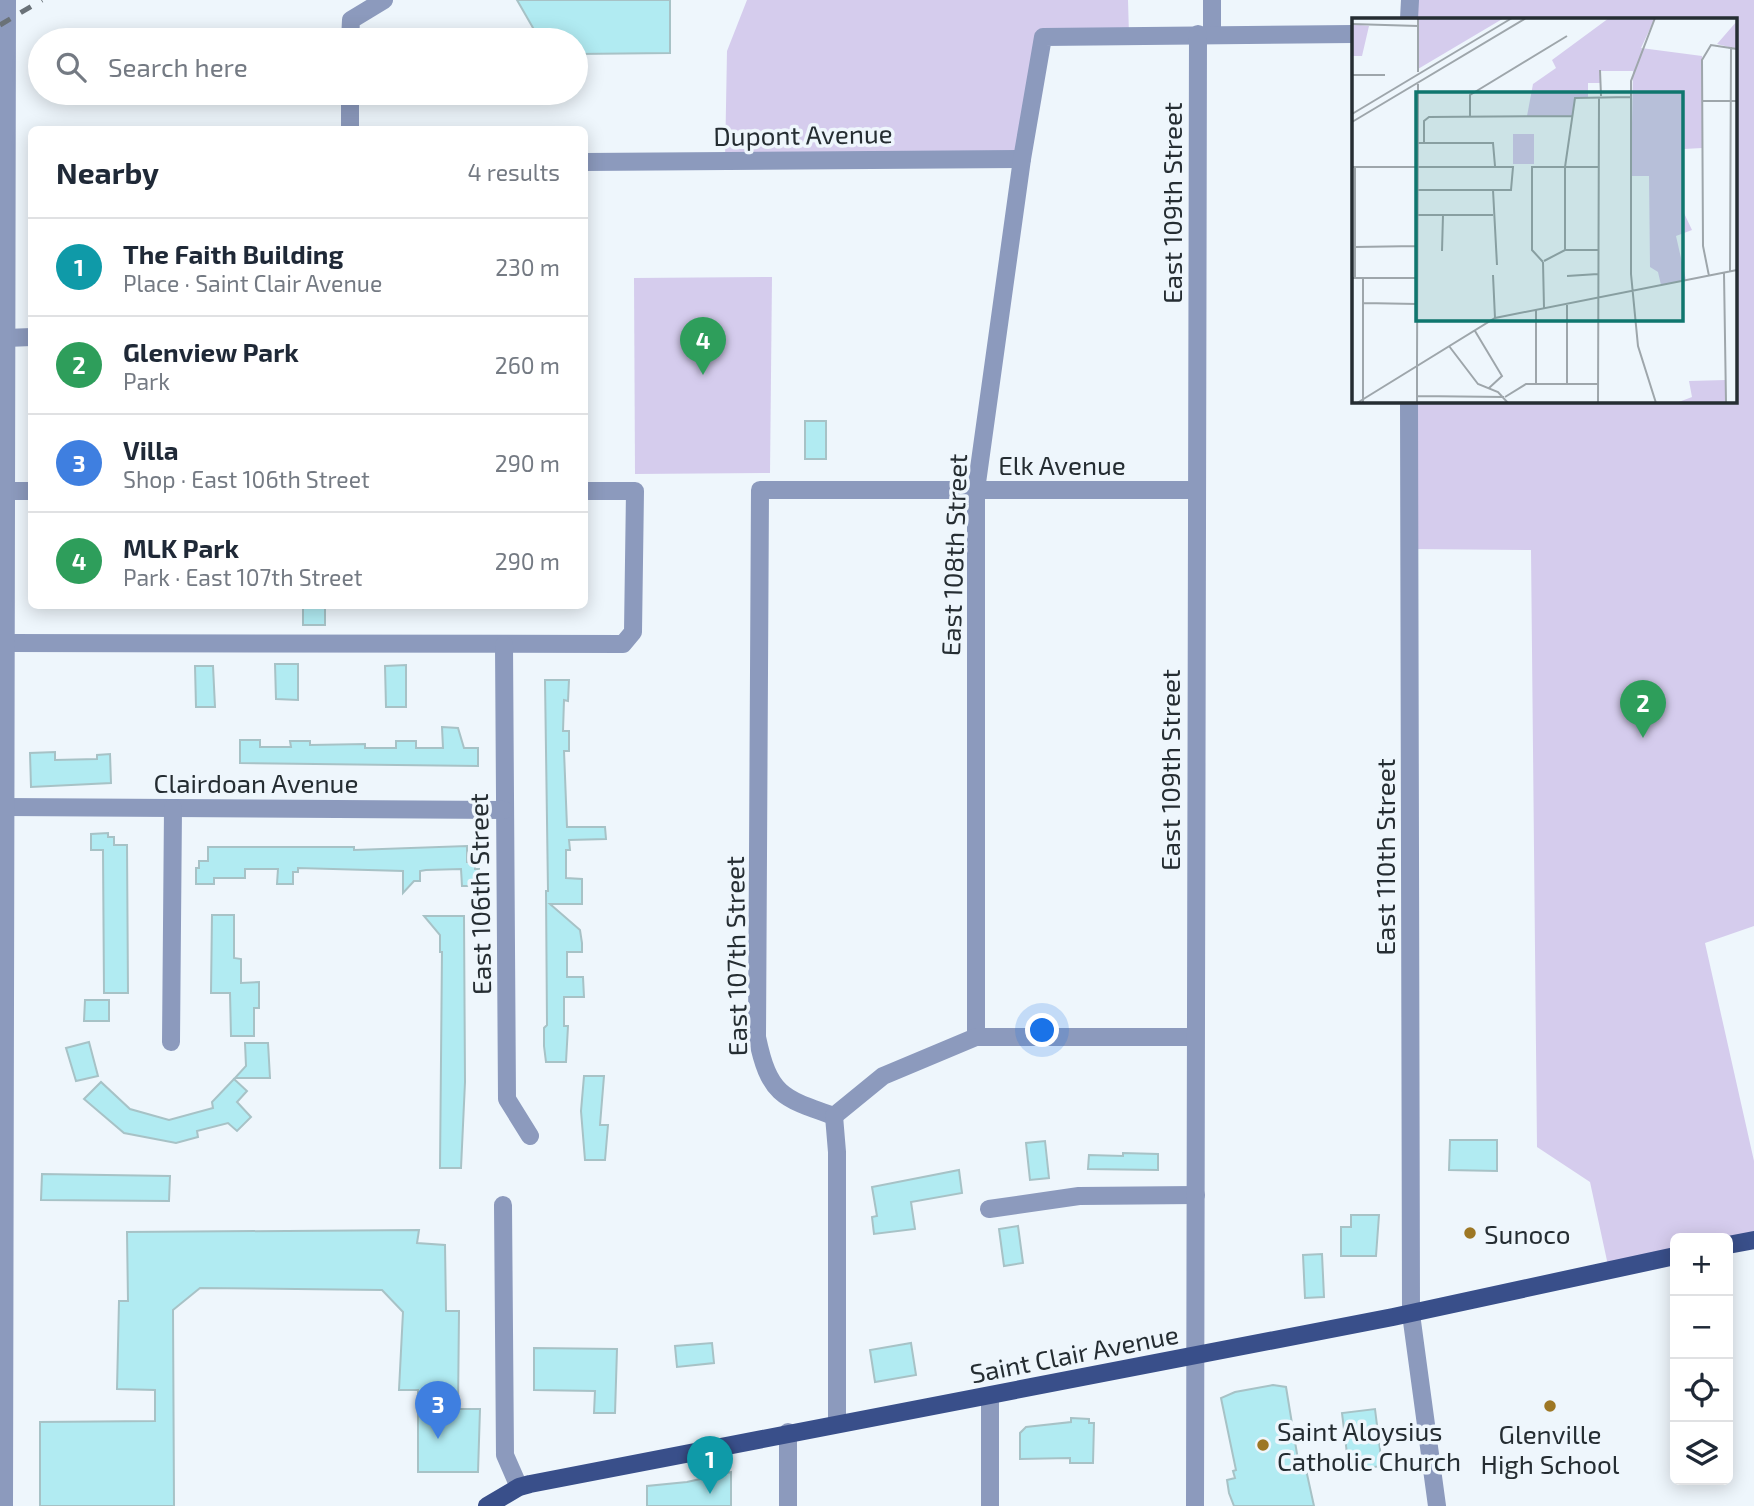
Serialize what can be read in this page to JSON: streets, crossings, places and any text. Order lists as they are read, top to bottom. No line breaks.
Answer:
{"streets":{"main road":["Saint Clair Avenue"],"street":["Dupont Avenue","East 109th Street","Elk Avenue","East 108th Street","Clairdoan Avenue","East 110th Street","East 106th Street","East 107th Street"]},"crossings":[["Dupont Avenue","East 108th Street"],["East 109th Street","Elk Avenue"],["East 109th Street","East 108th Street"],["East 109th Street","Saint Clair Avenue"],["Elk Avenue","East 108th Street"],["Elk Avenue","East 107th Street"],["Clairdoan Avenue","East 106th Street"],["East 110th Street","Saint Clair Avenue"]],"places":["Sunoco","Glenville High School","Saint Aloysius Catholic Church"],"page":{"search":"Search here","heading":["Nearby","4 results"],"list":[{"mark":"1","name":"The Faith Building","note":"Place · Saint Clair Avenue","value":"230 m"},{"mark":"2","name":"Glenview Park","note":"Park","value":"260 m"},{"mark":"3","name":"Villa","note":"Shop · East 106th Street","value":"290 m"},{"mark":"4","name":"MLK Park","note":"Park · East 107th Street","value":"290 m"}],"pins":["4","2","3","1"],"map_buttons":["+","−"]}}
